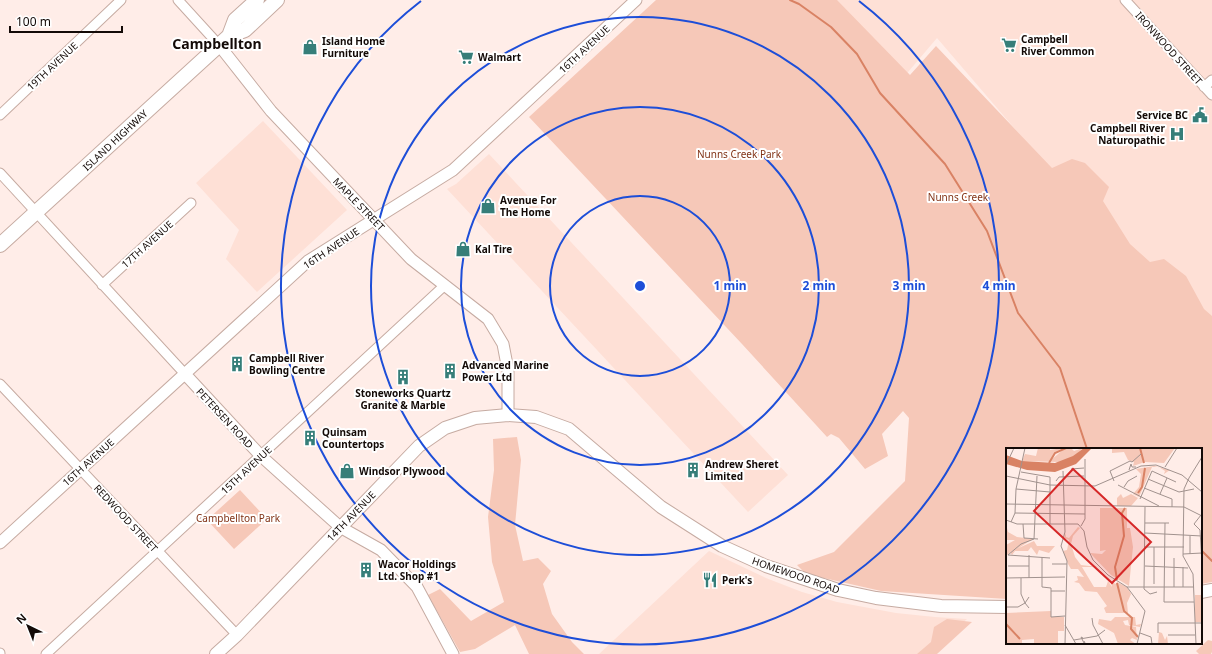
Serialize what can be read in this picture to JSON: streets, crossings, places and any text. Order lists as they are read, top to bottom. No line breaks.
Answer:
{"streets":{"main road":["ISLAND HIGHWAY","14TH AVENUE","HOMEWOOD ROAD"],"street":["IRONWOOD STREET","16TH AVENUE","19TH AVENUE","MAPLE STREET","17TH AVENUE","PETERSEN ROAD","15TH AVENUE","REDWOOD STREET"]},"crossings":[["16TH AVENUE","MAPLE STREET"],["16TH AVENUE","PETERSEN ROAD"],["16TH AVENUE","REDWOOD STREET"],["ISLAND HIGHWAY","MAPLE STREET"],["ISLAND HIGHWAY","PETERSEN ROAD"],["MAPLE STREET","15TH AVENUE"],["MAPLE STREET","14TH AVENUE"],["MAPLE STREET","HOMEWOOD ROAD"],["17TH AVENUE","PETERSEN ROAD"],["PETERSEN ROAD","15TH AVENUE"],["PETERSEN ROAD","14TH AVENUE"],["15TH AVENUE","REDWOOD STREET"],["14TH AVENUE","REDWOOD STREET"],["14TH AVENUE","HOMEWOOD ROAD"]],"districts":["Campbellton"],"parks":["Nunns Creek Park","Nunns Creek","Campbellton Park"],"places":{"supermarket":["Campbell River Common","Walmart"],"shop":["Island Home Furniture","Avenue For The Home","Kal Tire","Windsor Plywood"],"public building":["Service BC"],"hospital":["Campbell River Naturopathic"],"building":["Campbell River Bowling Centre","Advanced Marine Power Ltd","Stoneworks Quartz Granite & Marble","Quinsam Countertops","Andrew Sheret Limited","Wacor Holdings Ltd. Shop #1"],"restaurant":["Perk's"]},"scale_bar":"100 m","north":"top left","rings":["1 min","2 min","3 min","4 min"]}
